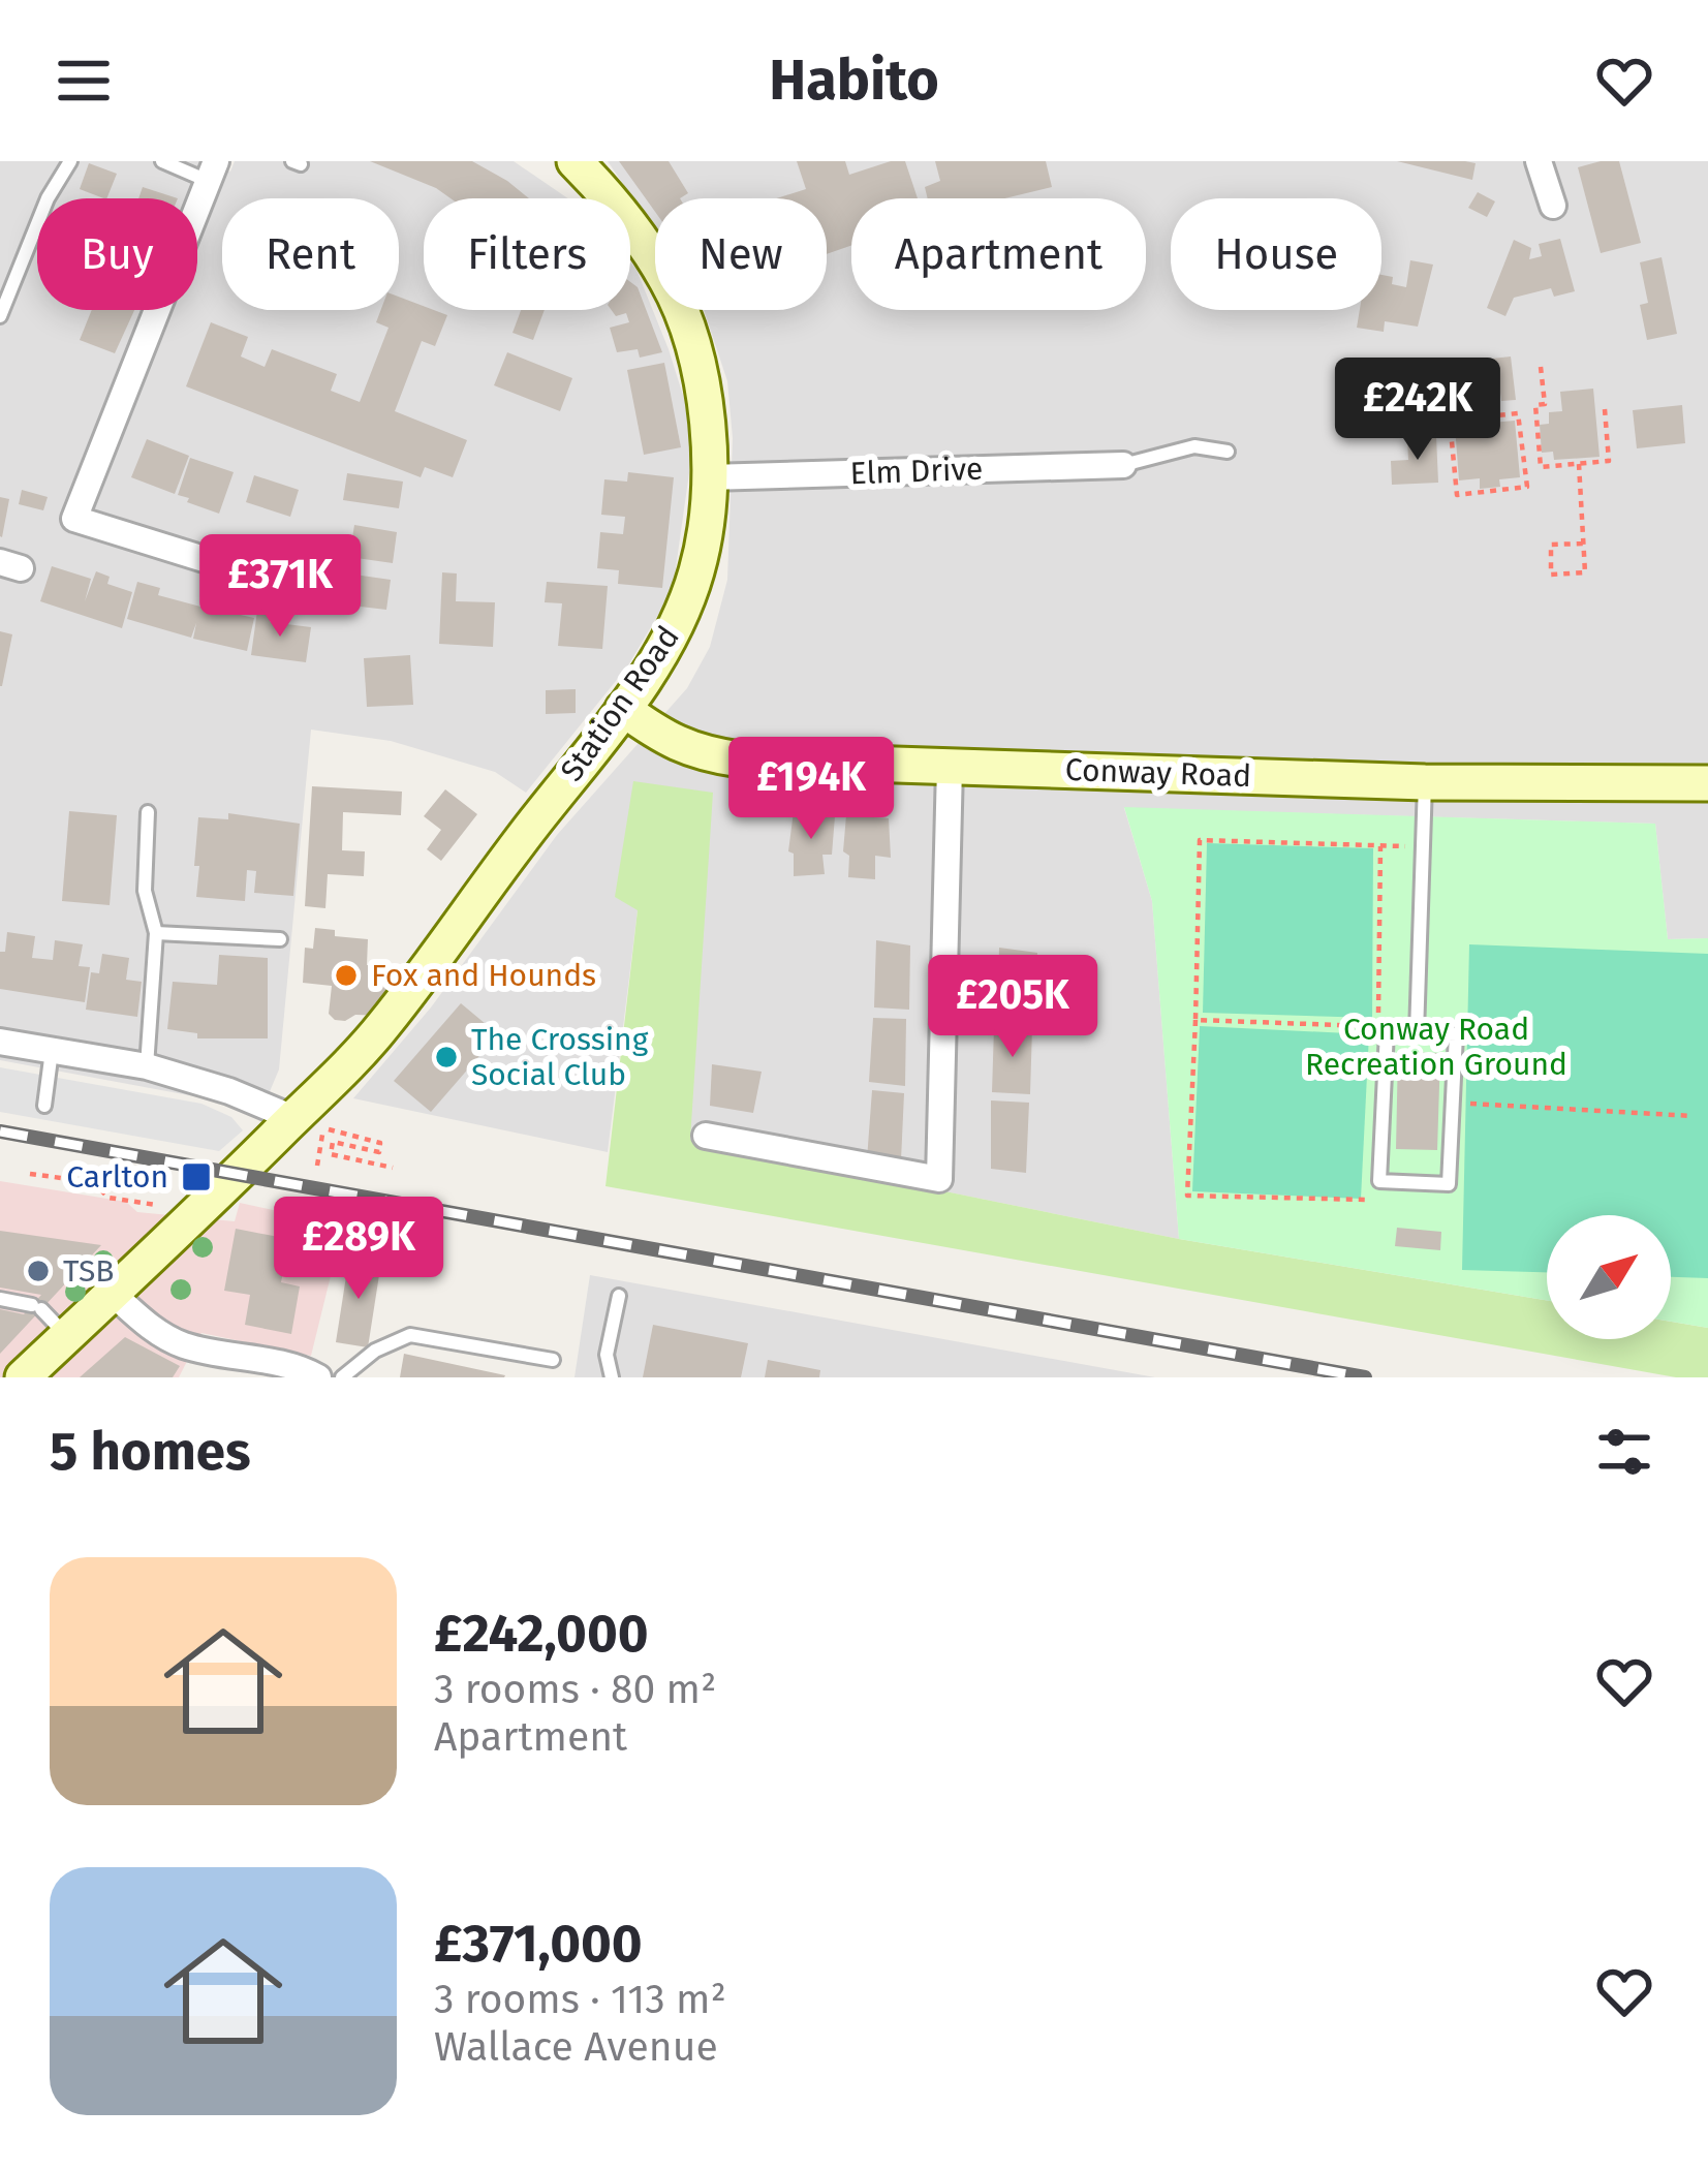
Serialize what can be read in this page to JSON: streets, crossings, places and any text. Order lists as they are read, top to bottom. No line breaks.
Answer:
{"streets":{"street":["Elm Drive","Station Road","Conway Road"]},"crossings":[["Elm Drive","Station Road"],["Station Road","Conway Road"]],"parks":["Conway Road Recreation Ground"],"places":{"other":["Fox and Hounds","The Crossing Social Club","TSB"],"transit":["Carlton"]},"north":"top right","page":{"header":"Habito","chip":["Buy","Rent","Filters","New","Apartment","House"],"price":["£242K","£371K","£194K","£205K","£289K"],"heading":"5 homes","list":[{"name":"£242,000","note":"3 rooms · 80 m² · Apartment"},{"name":"£371,000","note":"3 rooms · 113 m² · Wallace Avenue"}]}}
